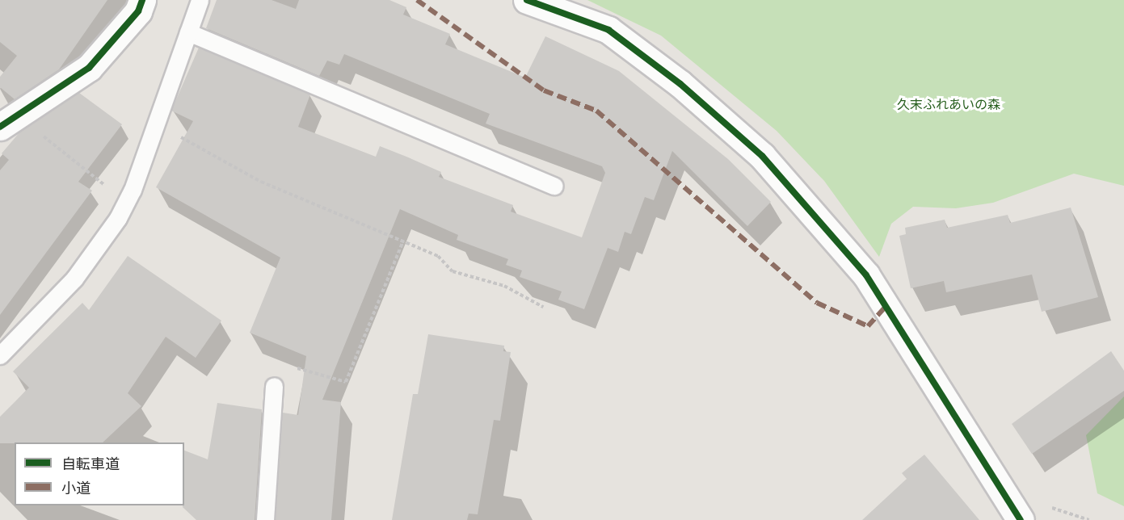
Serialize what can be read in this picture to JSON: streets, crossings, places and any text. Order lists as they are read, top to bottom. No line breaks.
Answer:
{"parks":["久末ふれあいの森"],"legend":["自転車道","小道"]}
